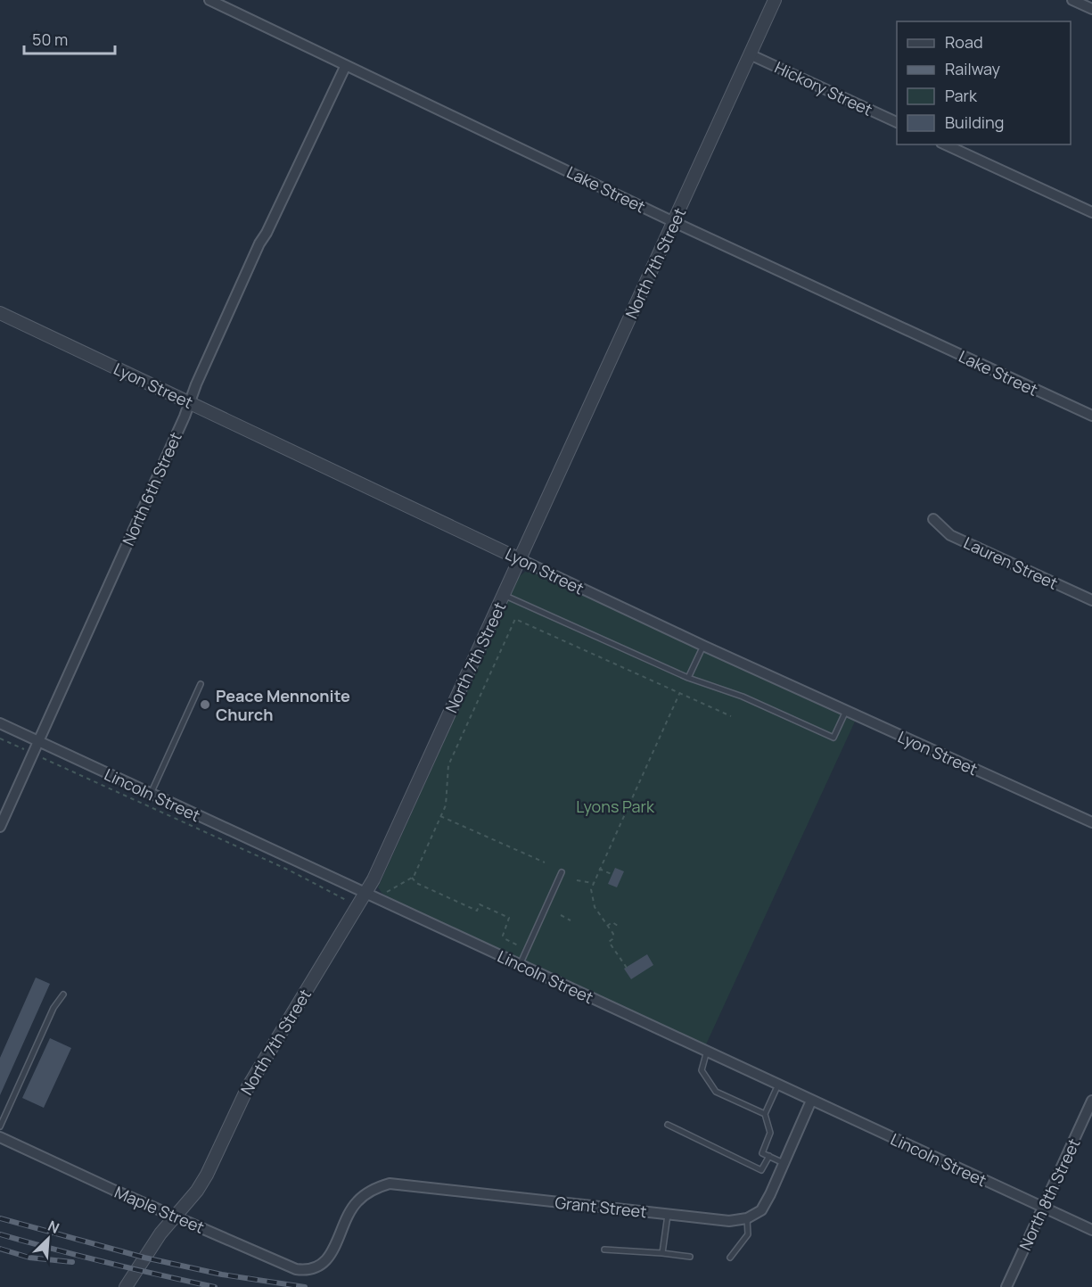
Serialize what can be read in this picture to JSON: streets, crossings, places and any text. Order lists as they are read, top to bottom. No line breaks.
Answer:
{"streets":{"street":["Hickory Street","Lake Street","North 7th Street","Lyon Street","North 6th Street","Lauren Street","Lincoln Street","North 8th Street","Grant Street","Maple Street"]},"crossings":[["Hickory Street","North 7th Street"],["Lake Street","North 7th Street"],["Lake Street","North 6th Street"],["North 7th Street","Lyon Street"],["North 7th Street","Lincoln Street"],["North 7th Street","Maple Street"],["Lyon Street","North 6th Street"],["North 6th Street","Lincoln Street"],["Lincoln Street","North 8th Street"],["Grant Street","Maple Street"]],"parks":["Lyons Park"],"places":["Peace Mennonite Church"],"legend":["Road","Railway","Park","Building"],"scale_bar":"50 m","north":"top right"}
